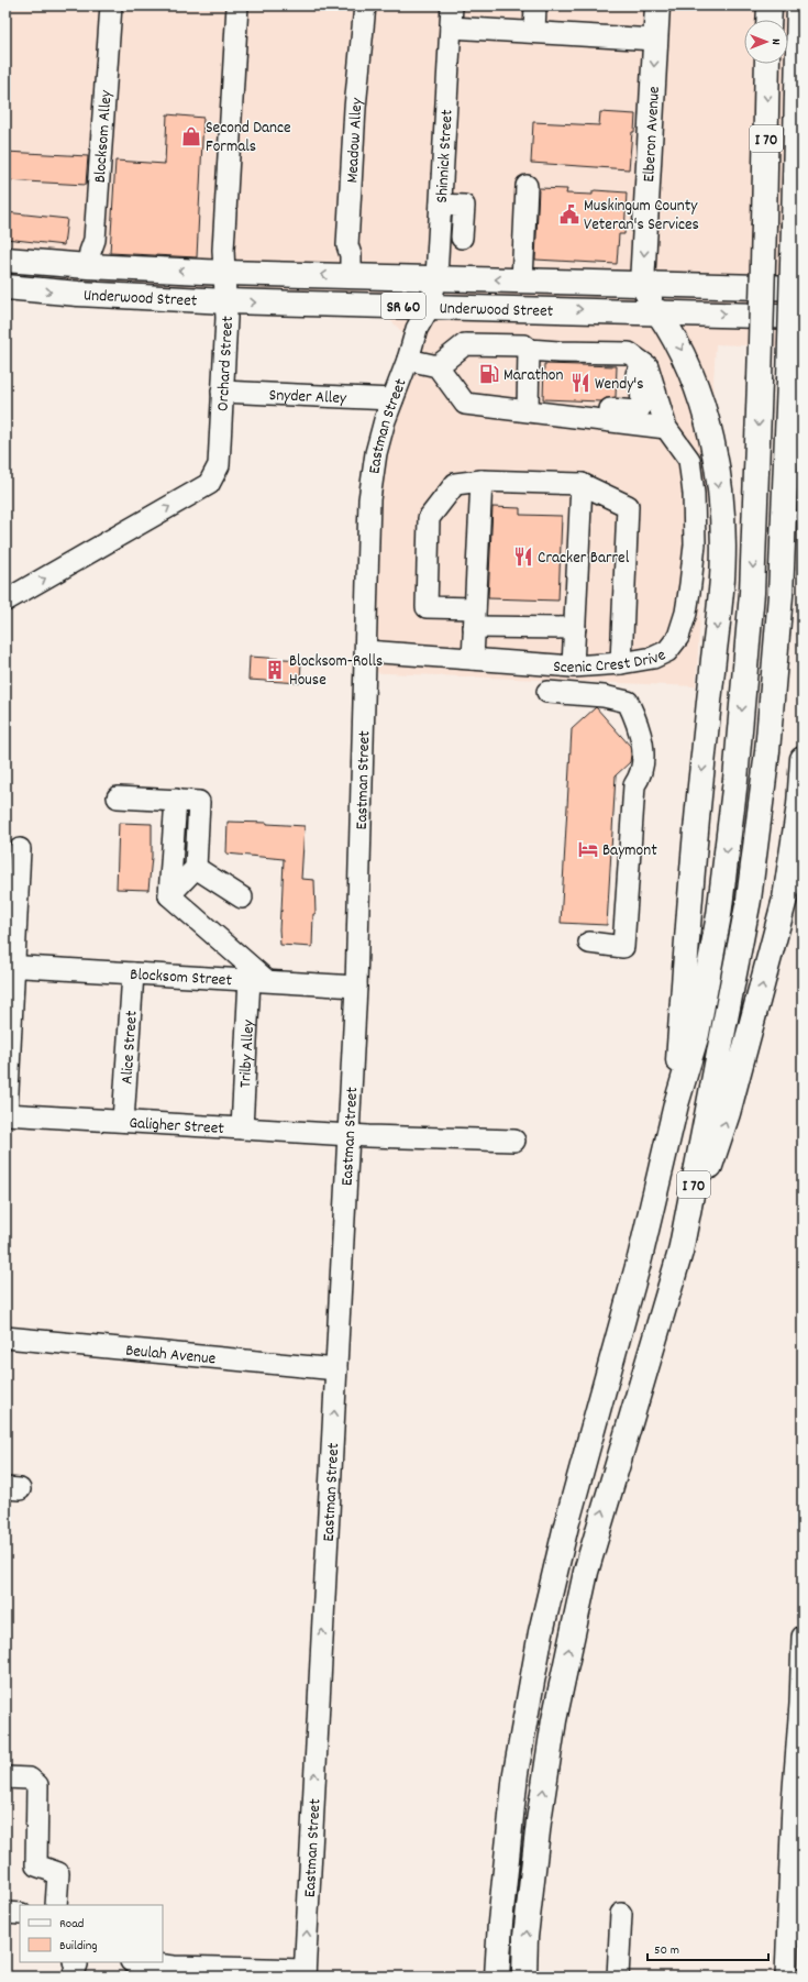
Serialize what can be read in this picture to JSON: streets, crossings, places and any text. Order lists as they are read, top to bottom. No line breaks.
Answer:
{"streets":{"main road":["Elberon Avenue","I 70","Underwood Street","SR 60"],"street":["Blocksom Alley","Meadow Alley","Shinnick Street","Orchard Street","Snyder Alley","Eastman Street","Scenic Crest Drive","Blocksom Street","Alice Street","Trilby Alley","Galigher Street","Beulah Avenue"]},"crossings":[["Elberon Avenue","Underwood Street"],["Blocksom Alley","Underwood Street"],["Meadow Alley","Underwood Street"],["Shinnick Street","Underwood Street"],["Shinnick Street","Eastman Street"],["Underwood Street","Orchard Street"],["Underwood Street","Eastman Street"],["Orchard Street","Snyder Alley"],["Snyder Alley","Eastman Street"],["Eastman Street","Scenic Crest Drive"],["Eastman Street","Blocksom Street"],["Eastman Street","Galigher Street"],["Eastman Street","Beulah Avenue"],["Blocksom Street","Alice Street"],["Blocksom Street","Trilby Alley"],["Alice Street","Galigher Street"],["Trilby Alley","Galigher Street"]],"one_way":["Orchard Street","Eastman Street"],"places":{"shop":["Second Dance Formals"],"public building":["Muskingum County Veteran's Services"],"fuel station":["Marathon"],"restaurant":["Wendy's","Cracker Barrel"],"building":["Blocksom-Rolls House"],"hotel":["Baymont"]},"legend":["Road","Building"],"scale_bar":"50 m","north":"right"}
